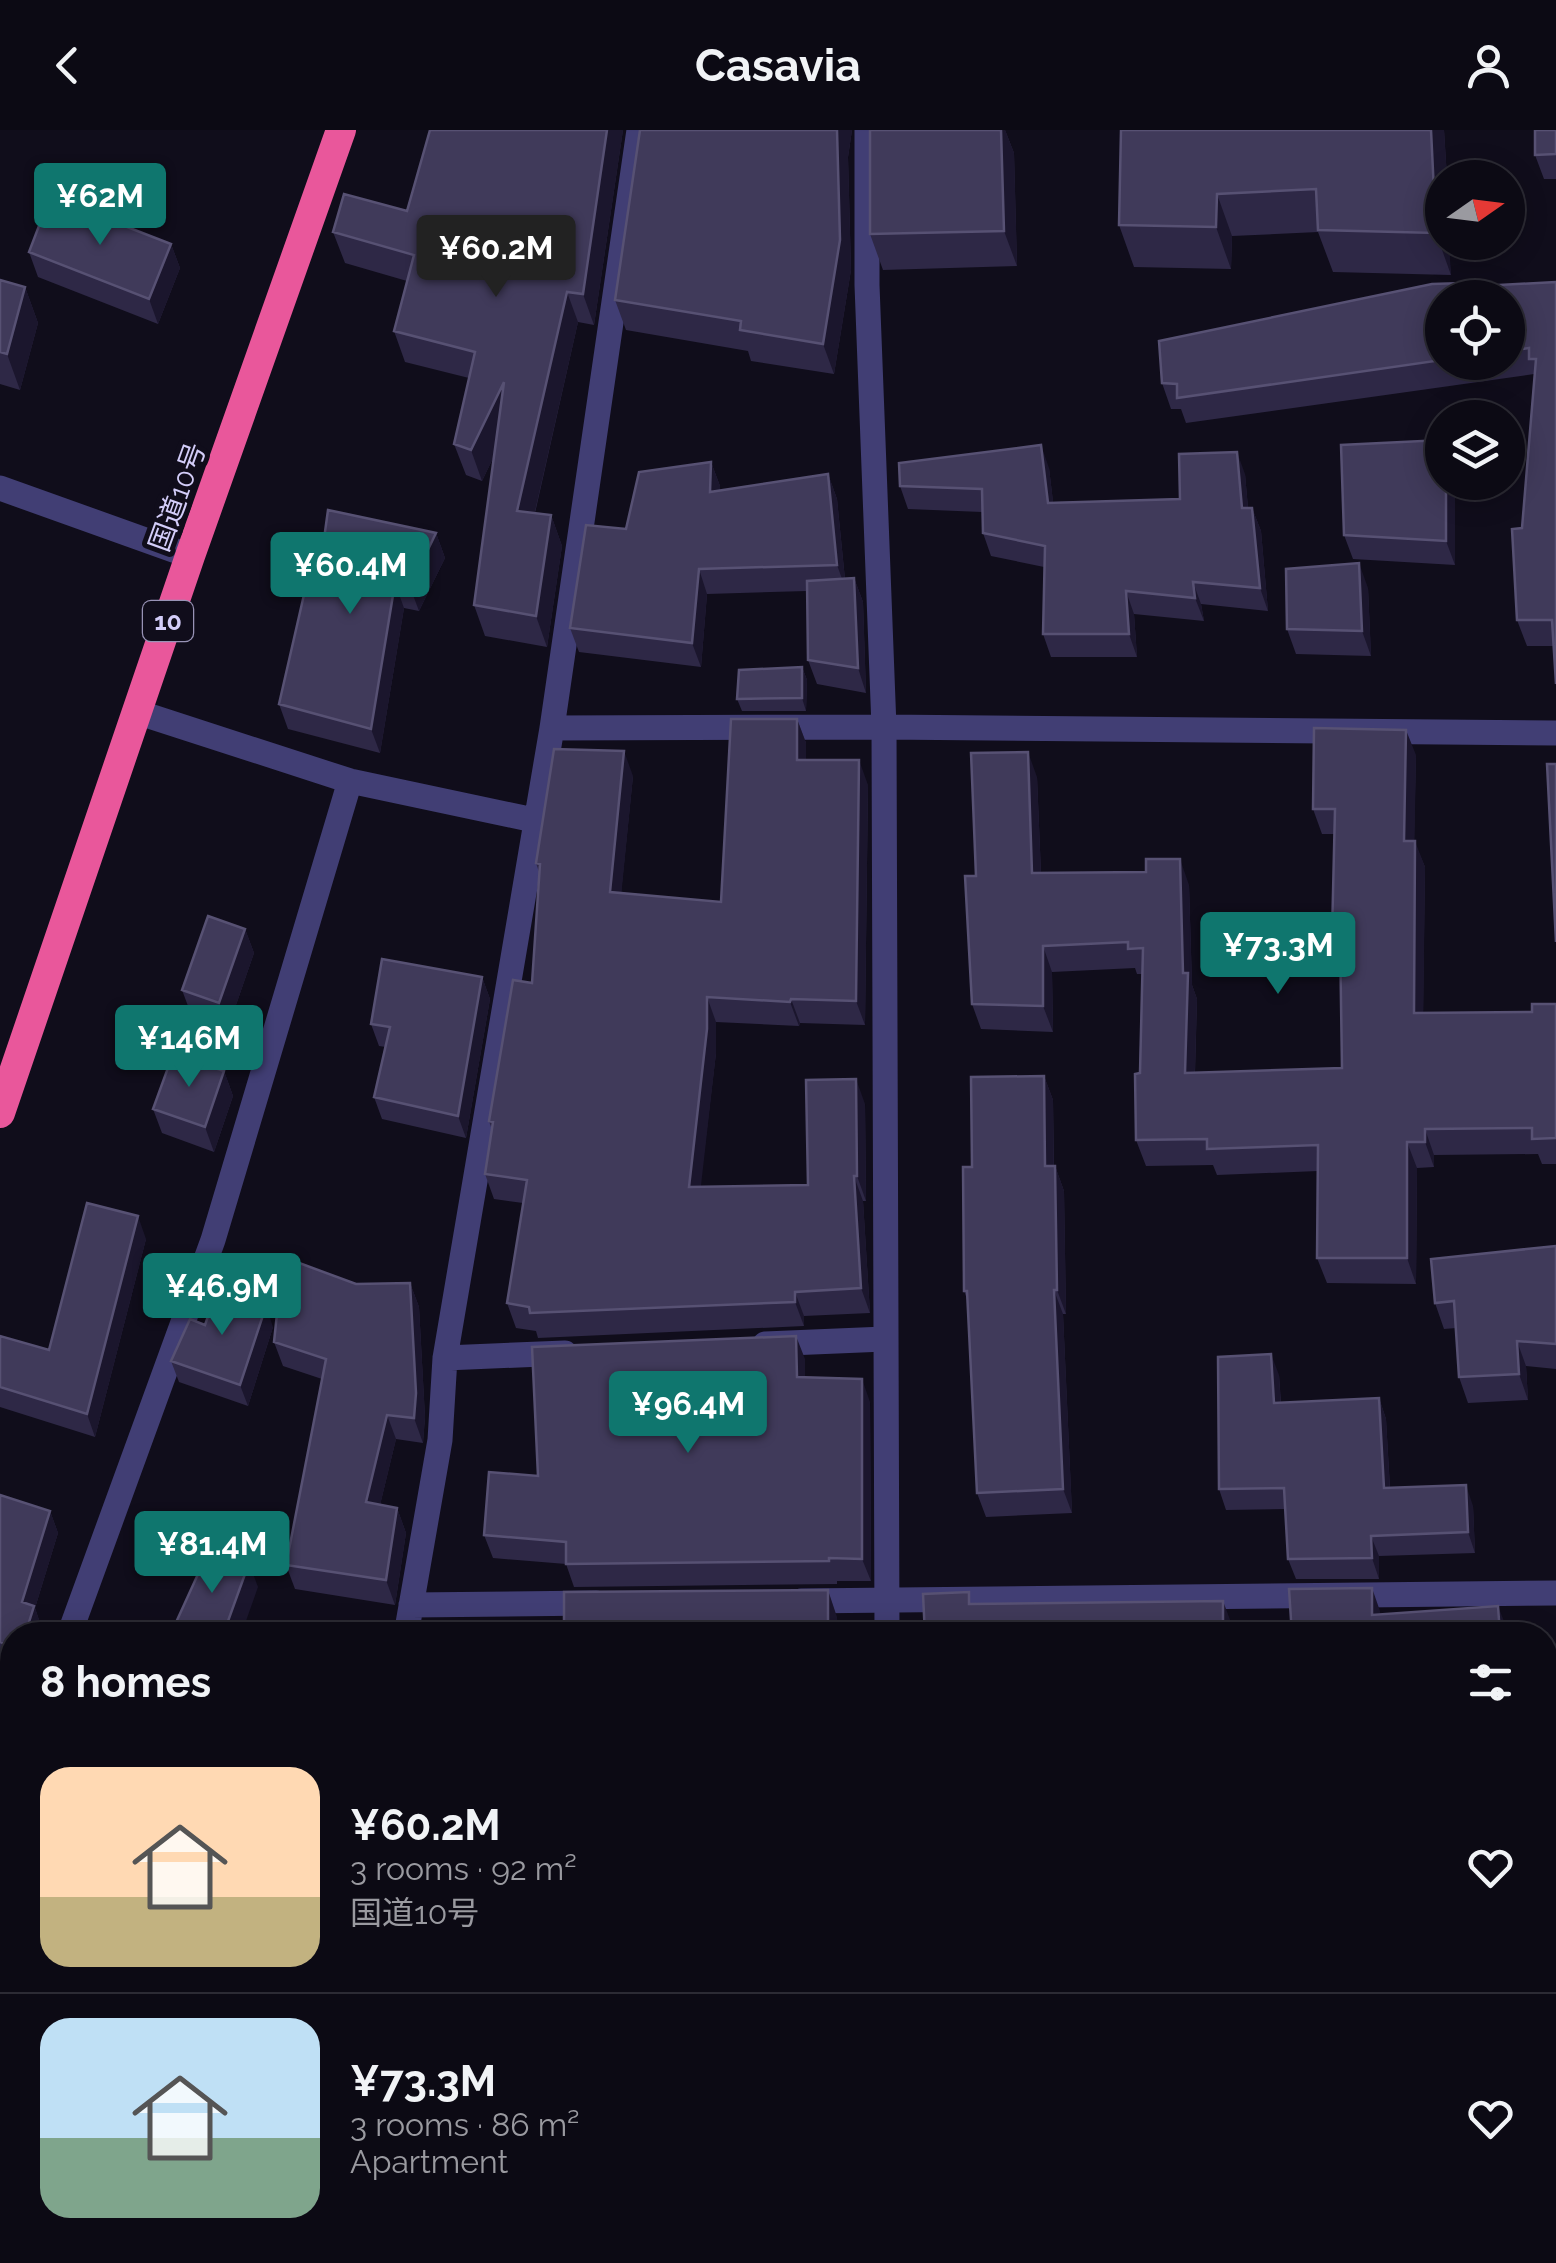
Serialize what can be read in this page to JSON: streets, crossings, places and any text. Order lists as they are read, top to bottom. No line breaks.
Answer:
{"streets":{"highway":["国道10号","10"]},"north":"right","page":{"header":"Casavia","price":["¥62M","¥60.2M","¥60.4M","¥73.3M","¥146M","¥46.9M","¥96.4M","¥81.4M"],"heading":"8 homes","list":[{"name":"¥60.2M","note":"3 rooms · 92 m² · 国道10号"},{"name":"¥73.3M","note":"3 rooms · 86 m² · Apartment"}]}}
